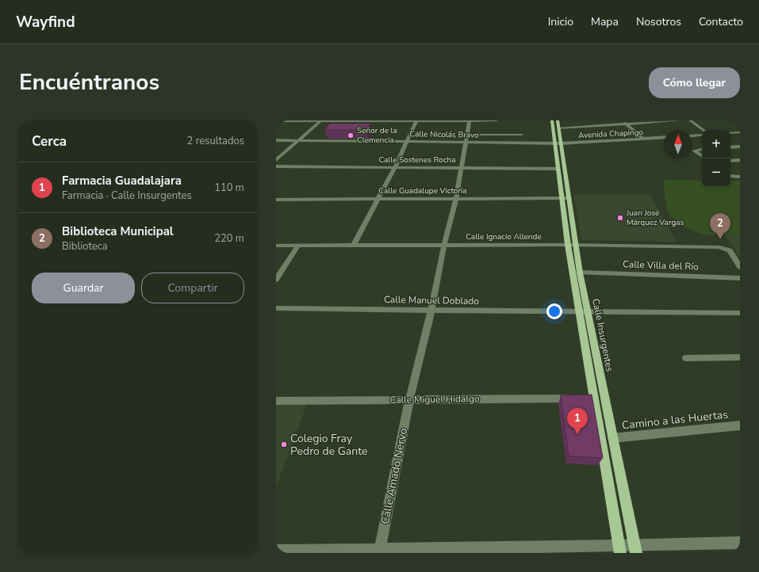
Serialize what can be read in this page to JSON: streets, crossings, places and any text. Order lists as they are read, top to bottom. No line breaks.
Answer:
{"streets":{"main road":["Calle Insurgentes"],"street":["Avenida Chapingo","Calle Nicolás Bravo","Calle Sostenes Rocha","Calle Guadalupe Victoria","Calle Ignacio Allende","Calle Villa del Río","Calle Manuel Doblado","Calle Miguel Hidalgo","Camino a las Huertas","Calle Amado Nervo"]},"crossings":[["Avenida Chapingo","Calle Nicolás Bravo"],["Avenida Chapingo","Calle Insurgentes"],["Calle Nicolás Bravo","Calle Insurgentes"],["Calle Nicolás Bravo","Calle Amado Nervo"],["Calle Sostenes Rocha","Calle Insurgentes"],["Calle Sostenes Rocha","Calle Amado Nervo"],["Calle Guadalupe Victoria","Calle Insurgentes"],["Calle Guadalupe Victoria","Calle Amado Nervo"],["Calle Ignacio Allende","Calle Insurgentes"],["Calle Ignacio Allende","Calle Amado Nervo"],["Calle Villa del Río","Calle Insurgentes"],["Calle Manuel Doblado","Calle Insurgentes"],["Calle Manuel Doblado","Calle Amado Nervo"],["Calle Insurgentes","Calle Miguel Hidalgo"],["Calle Insurgentes","Camino a las Huertas"],["Calle Miguel Hidalgo","Calle Amado Nervo"]],"places":["Señor de la Clemencia","Juan José Márquez Vargas","Colegio Fray Pedro de Gante"],"north":"top","page":{"header":"Wayfind","nav":["Inicio","Mapa","Nosotros","Contacto"],"title":"Encuéntranos","buttons":["Cómo llegar",["Guardar","Compartir"]],"heading":["Cerca","2 resultados"],"map_buttons":["+","−"],"list":[{"mark":"1","name":"Farmacia Guadalajara","note":"Farmacia · Calle Insurgentes","value":"110 m"},{"mark":"2","name":"Biblioteca Municipal","note":"Biblioteca","value":"220 m"}],"pins":["2","1"]}}
